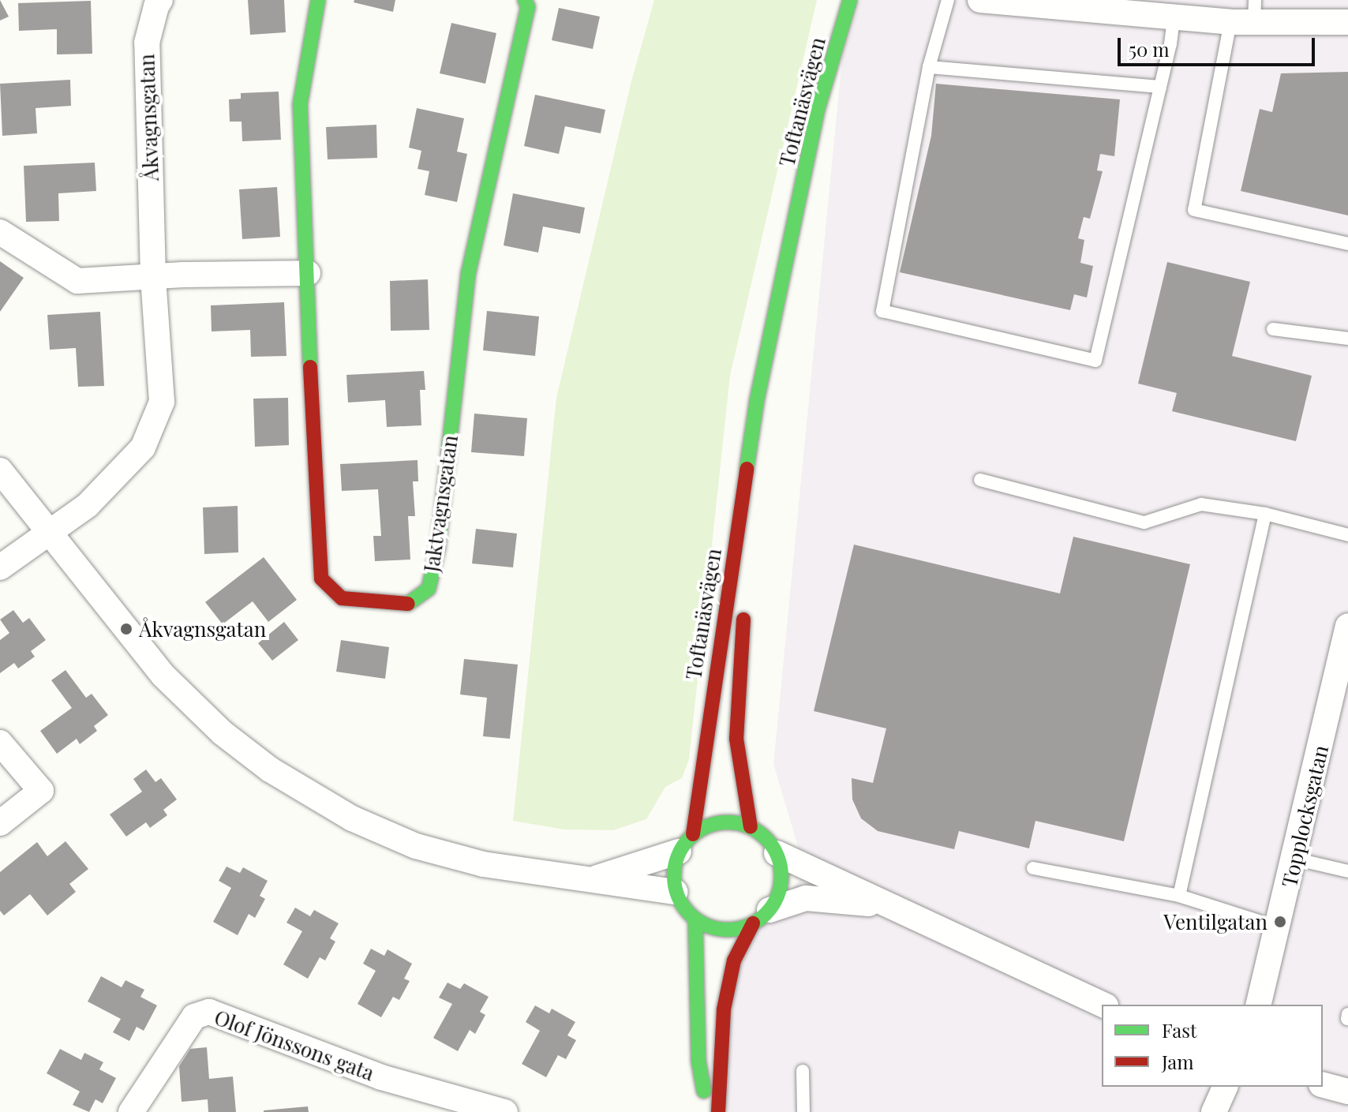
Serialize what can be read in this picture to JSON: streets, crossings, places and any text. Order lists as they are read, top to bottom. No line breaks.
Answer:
{"streets":{"street":["Toftanäsvägen","Åkvagnsgatan","Jaktvagnsgatan","Topplocksgatan","Olof Jönssons gata"]},"places":["Åkvagnsgatan","Ventilgatan"],"legend":["Fast","Jam"],"scale_bar":"50 m"}
